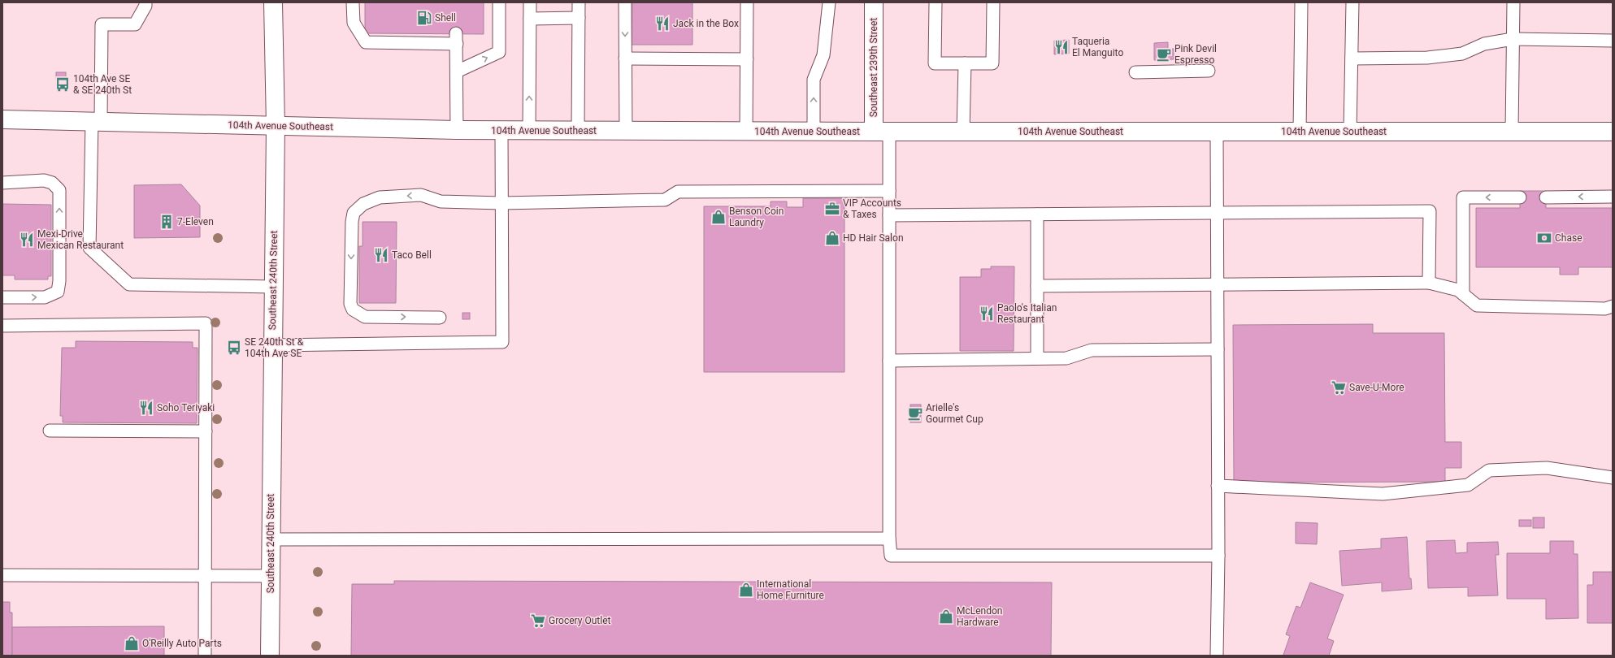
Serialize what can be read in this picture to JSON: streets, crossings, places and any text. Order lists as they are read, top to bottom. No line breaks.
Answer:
{"streets":{"main road":["Southeast 239th Street","104th Avenue Southeast","Southeast 240th Street"]},"crossings":[["Southeast 239th Street","104th Avenue Southeast"],["104th Avenue Southeast","Southeast 240th Street"]],"places":{"fuel station":["Shell"],"restaurant":["Jack in the Box","Taqueria El Manguito","Mexi-Drive Mexican Restaurant","Taco Bell","Paolo's Italian Restaurant","Soho Teriyaki"],"cafe":["Pink Devil Espresso","Arielle's Gourmet Cup"],"bus stop":["104th Ave SE & SE 240th St","SE 240th St & 104th Ave SE"],"office":["VIP Accounts & Taxes"],"shop":["Benson Coin Laundry","HD Hair Salon","International Home Furniture","McLendon Hardware","O'Reilly Auto Parts"],"building":["7-Eleven"],"bank":["Chase"],"supermarket":["Save-U-More","Grocery Outlet"]}}
